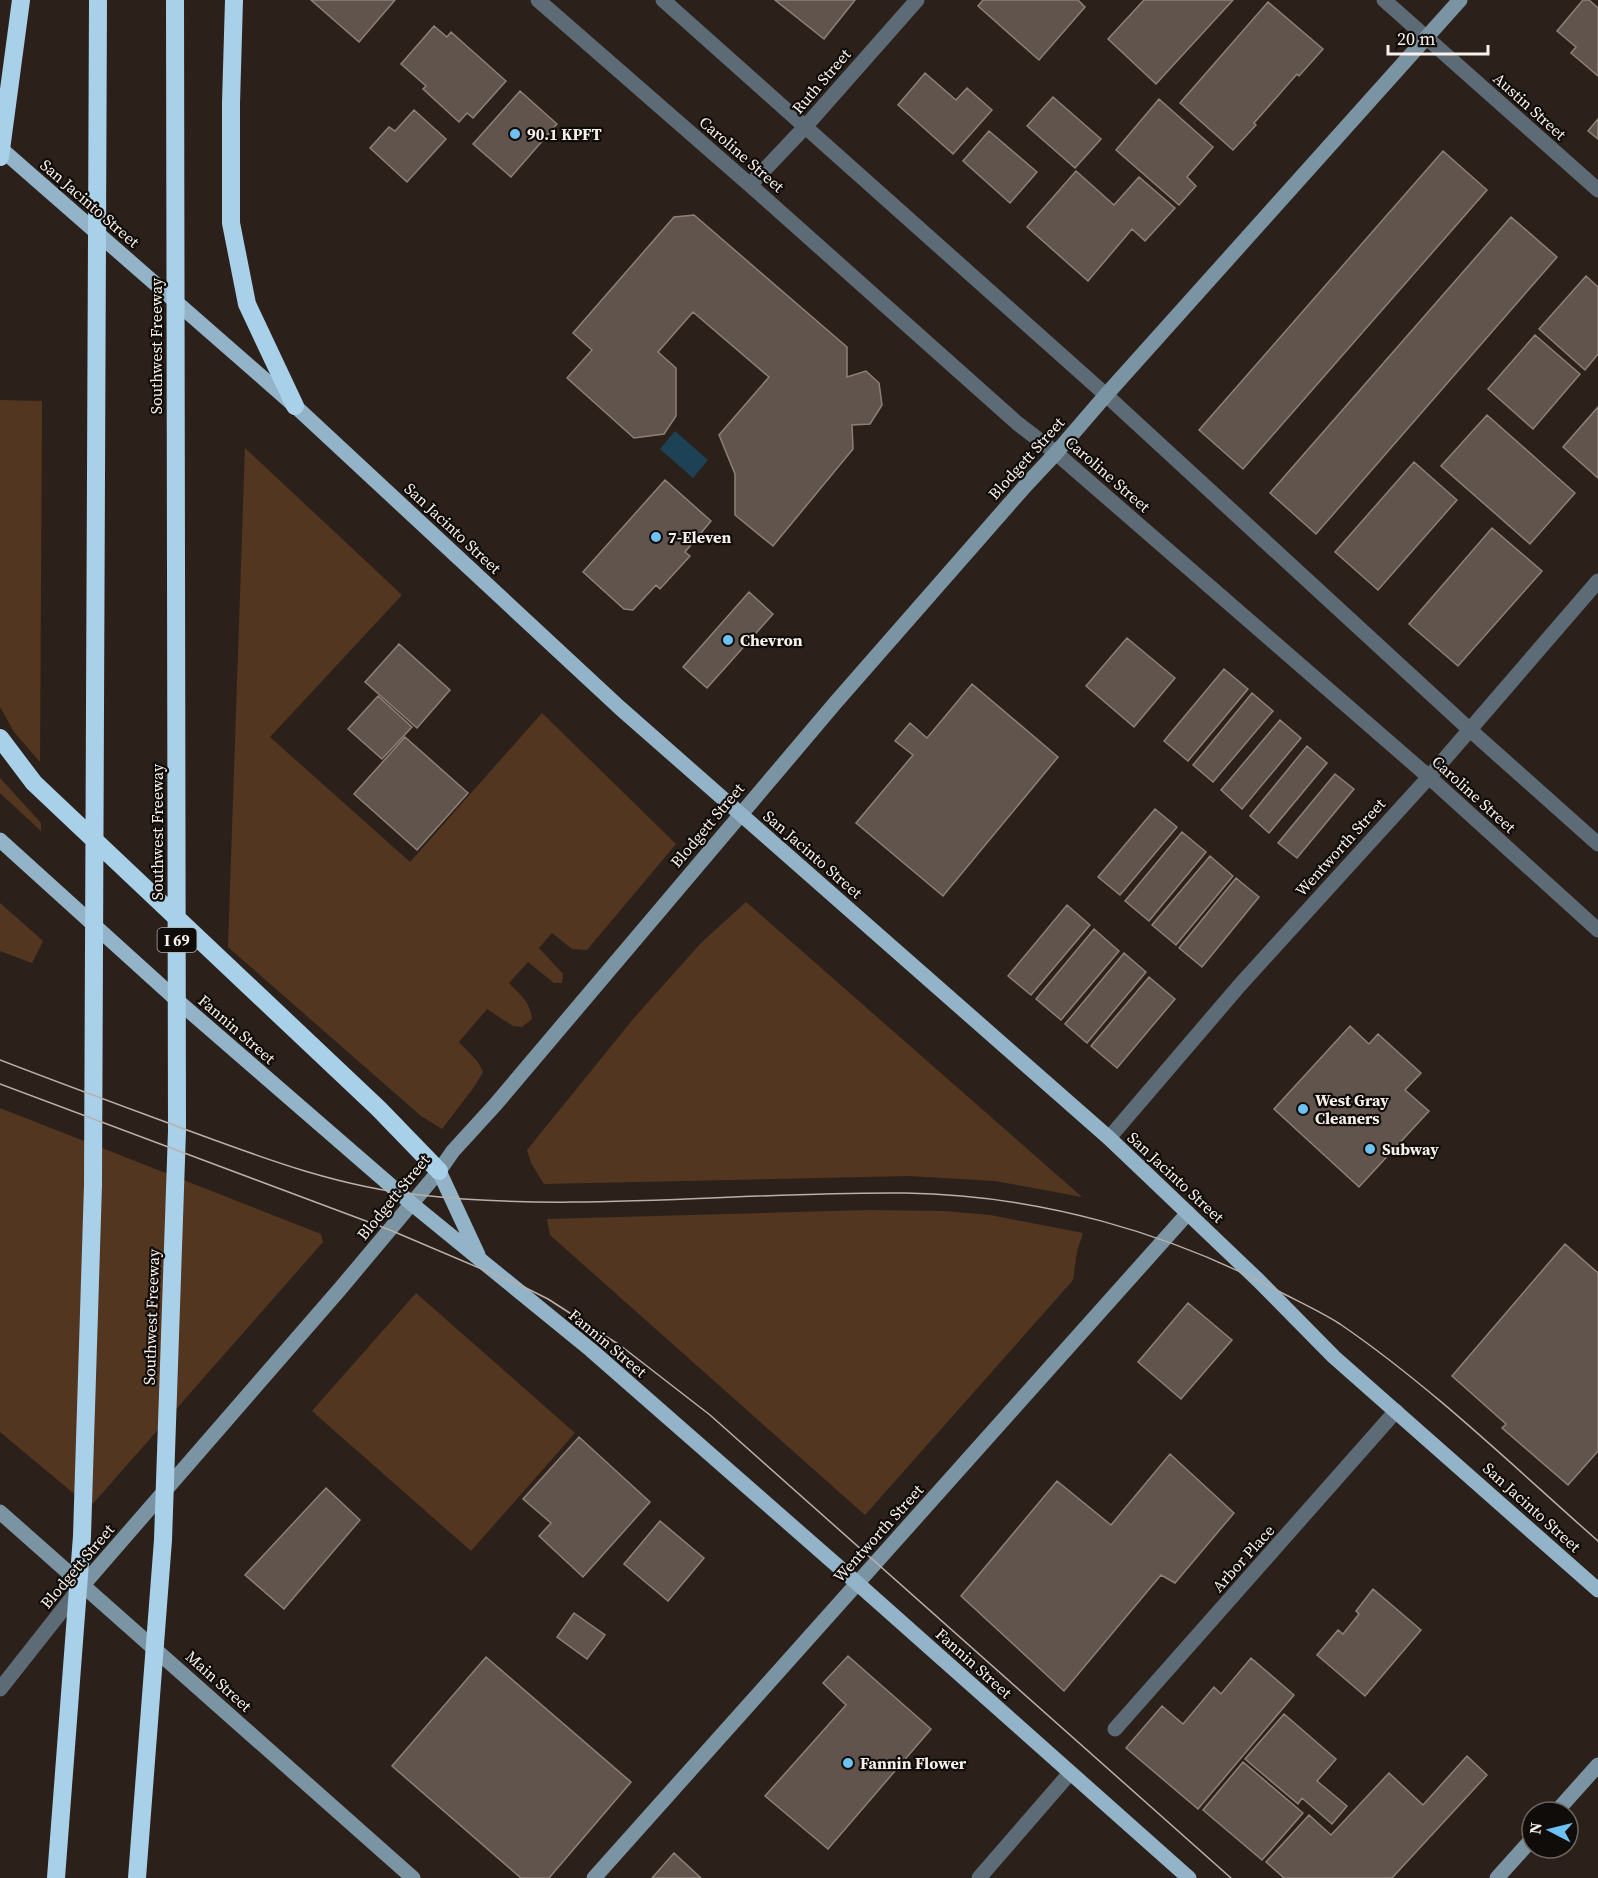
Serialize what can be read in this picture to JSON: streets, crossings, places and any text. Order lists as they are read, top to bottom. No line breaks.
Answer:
{"streets":{"highway":["Southwest Freeway","I 69"],"main road":["San Jacinto Street","Blodgett Street","Wentworth Street","Fannin Street","Main Street"],"street":["Ruth Street","Austin Street","Caroline Street","Arbor Place"]},"crossings":[["Ruth Street","Caroline Street"],["Austin Street","Blodgett Street"],["Caroline Street","Blodgett Street"],["Caroline Street","Wentworth Street"],["San Jacinto Street","Blodgett Street"],["San Jacinto Street","Wentworth Street"],["San Jacinto Street","Arbor Place"],["Blodgett Street","Fannin Street"],["Blodgett Street","Main Street"],["Wentworth Street","Fannin Street"]],"places":["90.1 KPFT","7-Eleven","Chevron","West Gray Cleaners","Subway","Fannin Flower"],"scale_bar":"20 m","north":"left"}
